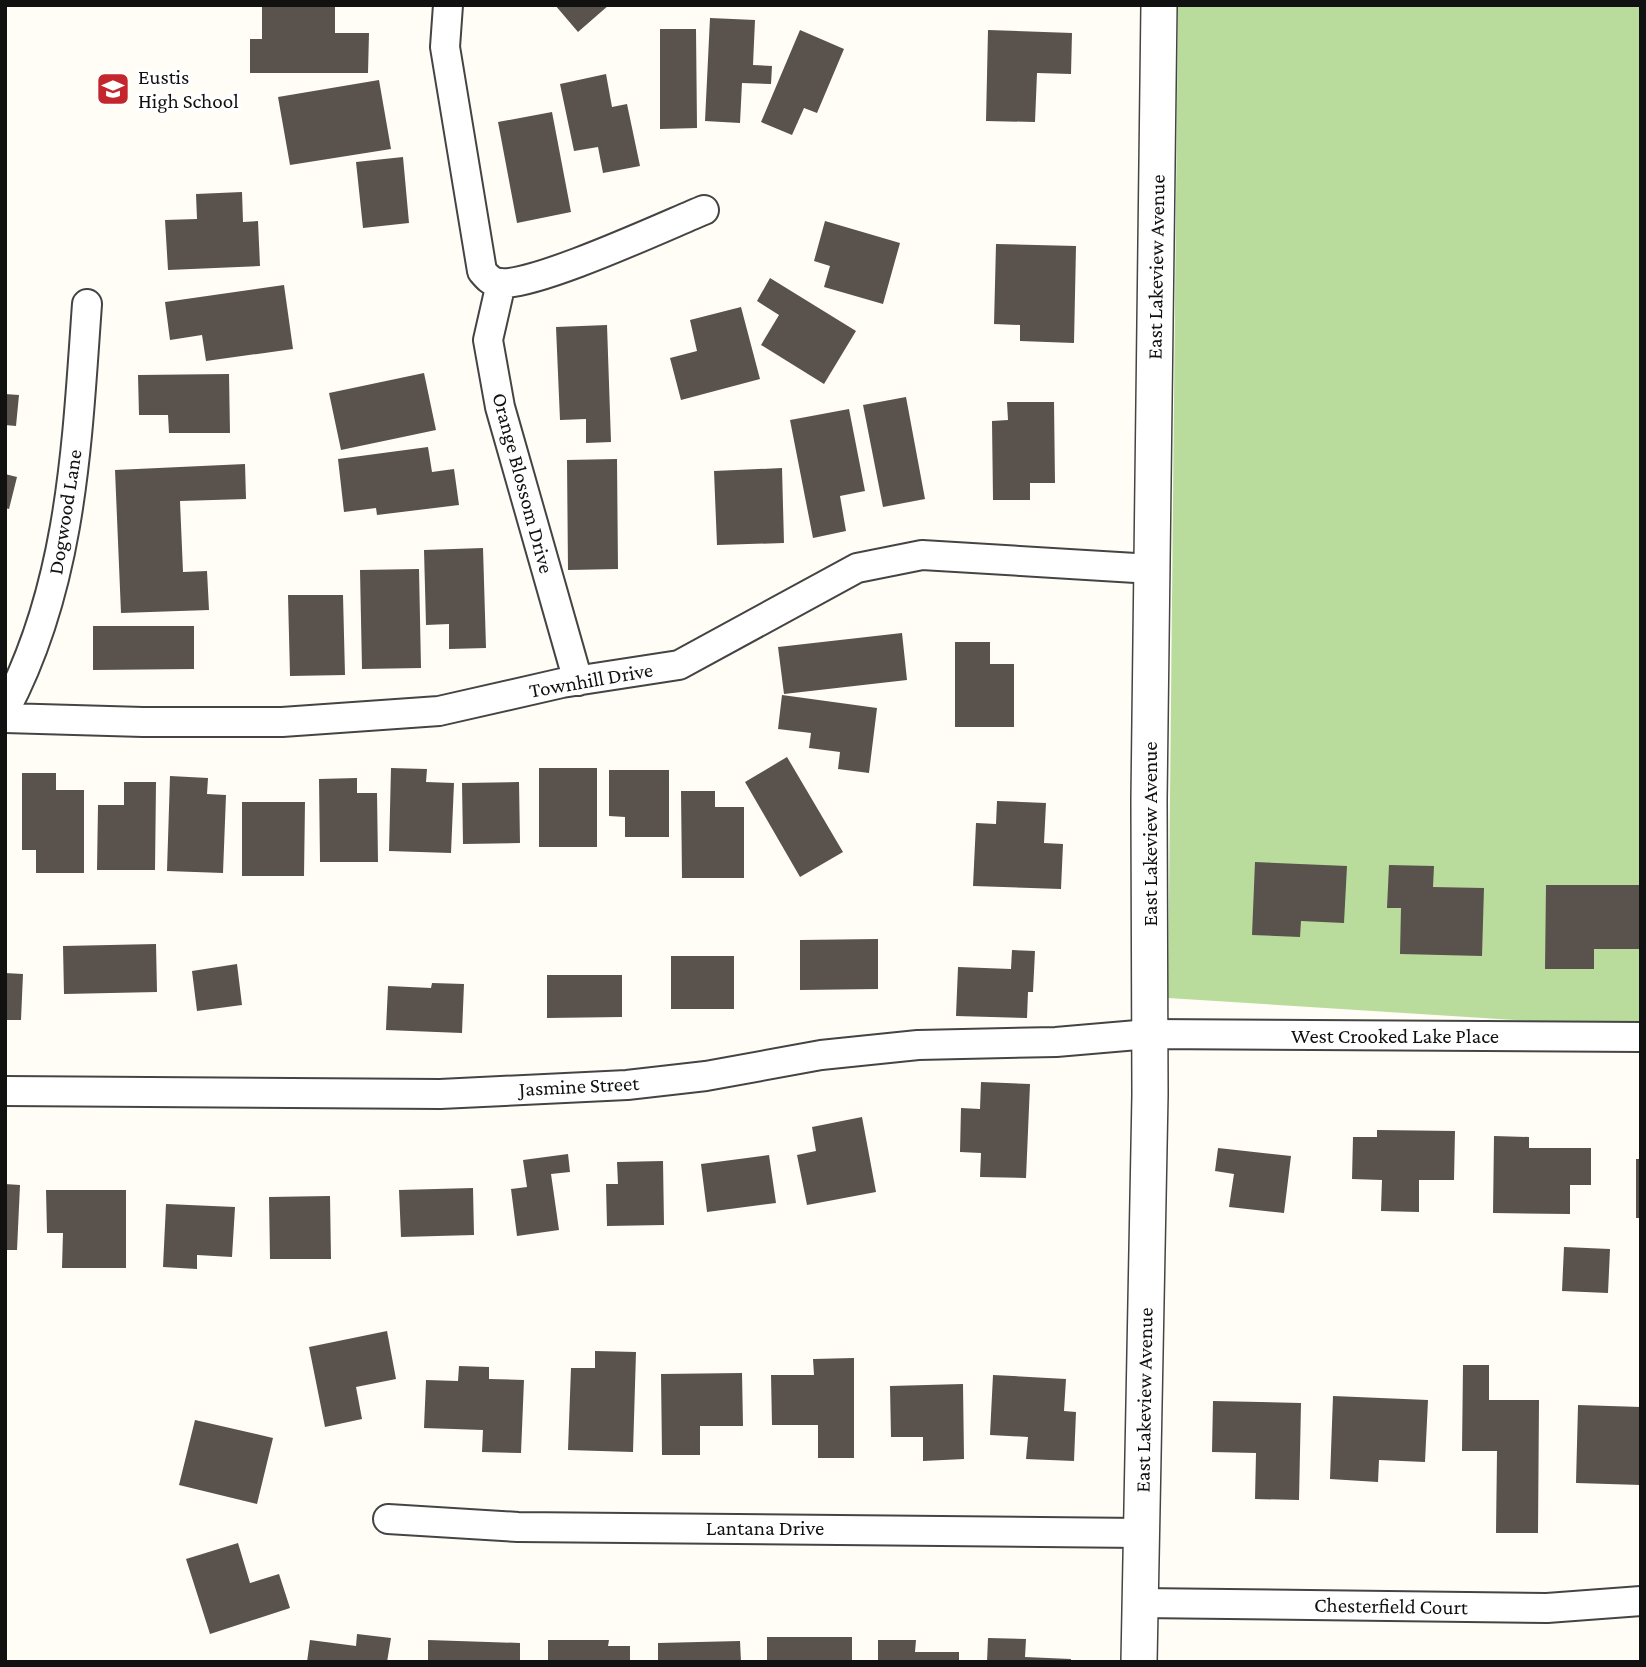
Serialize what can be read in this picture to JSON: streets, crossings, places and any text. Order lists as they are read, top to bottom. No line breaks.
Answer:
{"streets":{"street":["East Lakeview Avenue","Orange Blossom Drive","Dogwood Lane","Townhill Drive","West Crooked Lake Place","Jasmine Street","Lantana Drive","Chesterfield Court"]},"crossings":[["East Lakeview Avenue","Townhill Drive"],["East Lakeview Avenue","West Crooked Lake Place"],["East Lakeview Avenue","Jasmine Street"],["East Lakeview Avenue","Lantana Drive"],["East Lakeview Avenue","Chesterfield Court"],["Orange Blossom Drive","Townhill Drive"],["West Crooked Lake Place","Jasmine Street"]],"places":{"school or university":["Eustis High School"]}}
